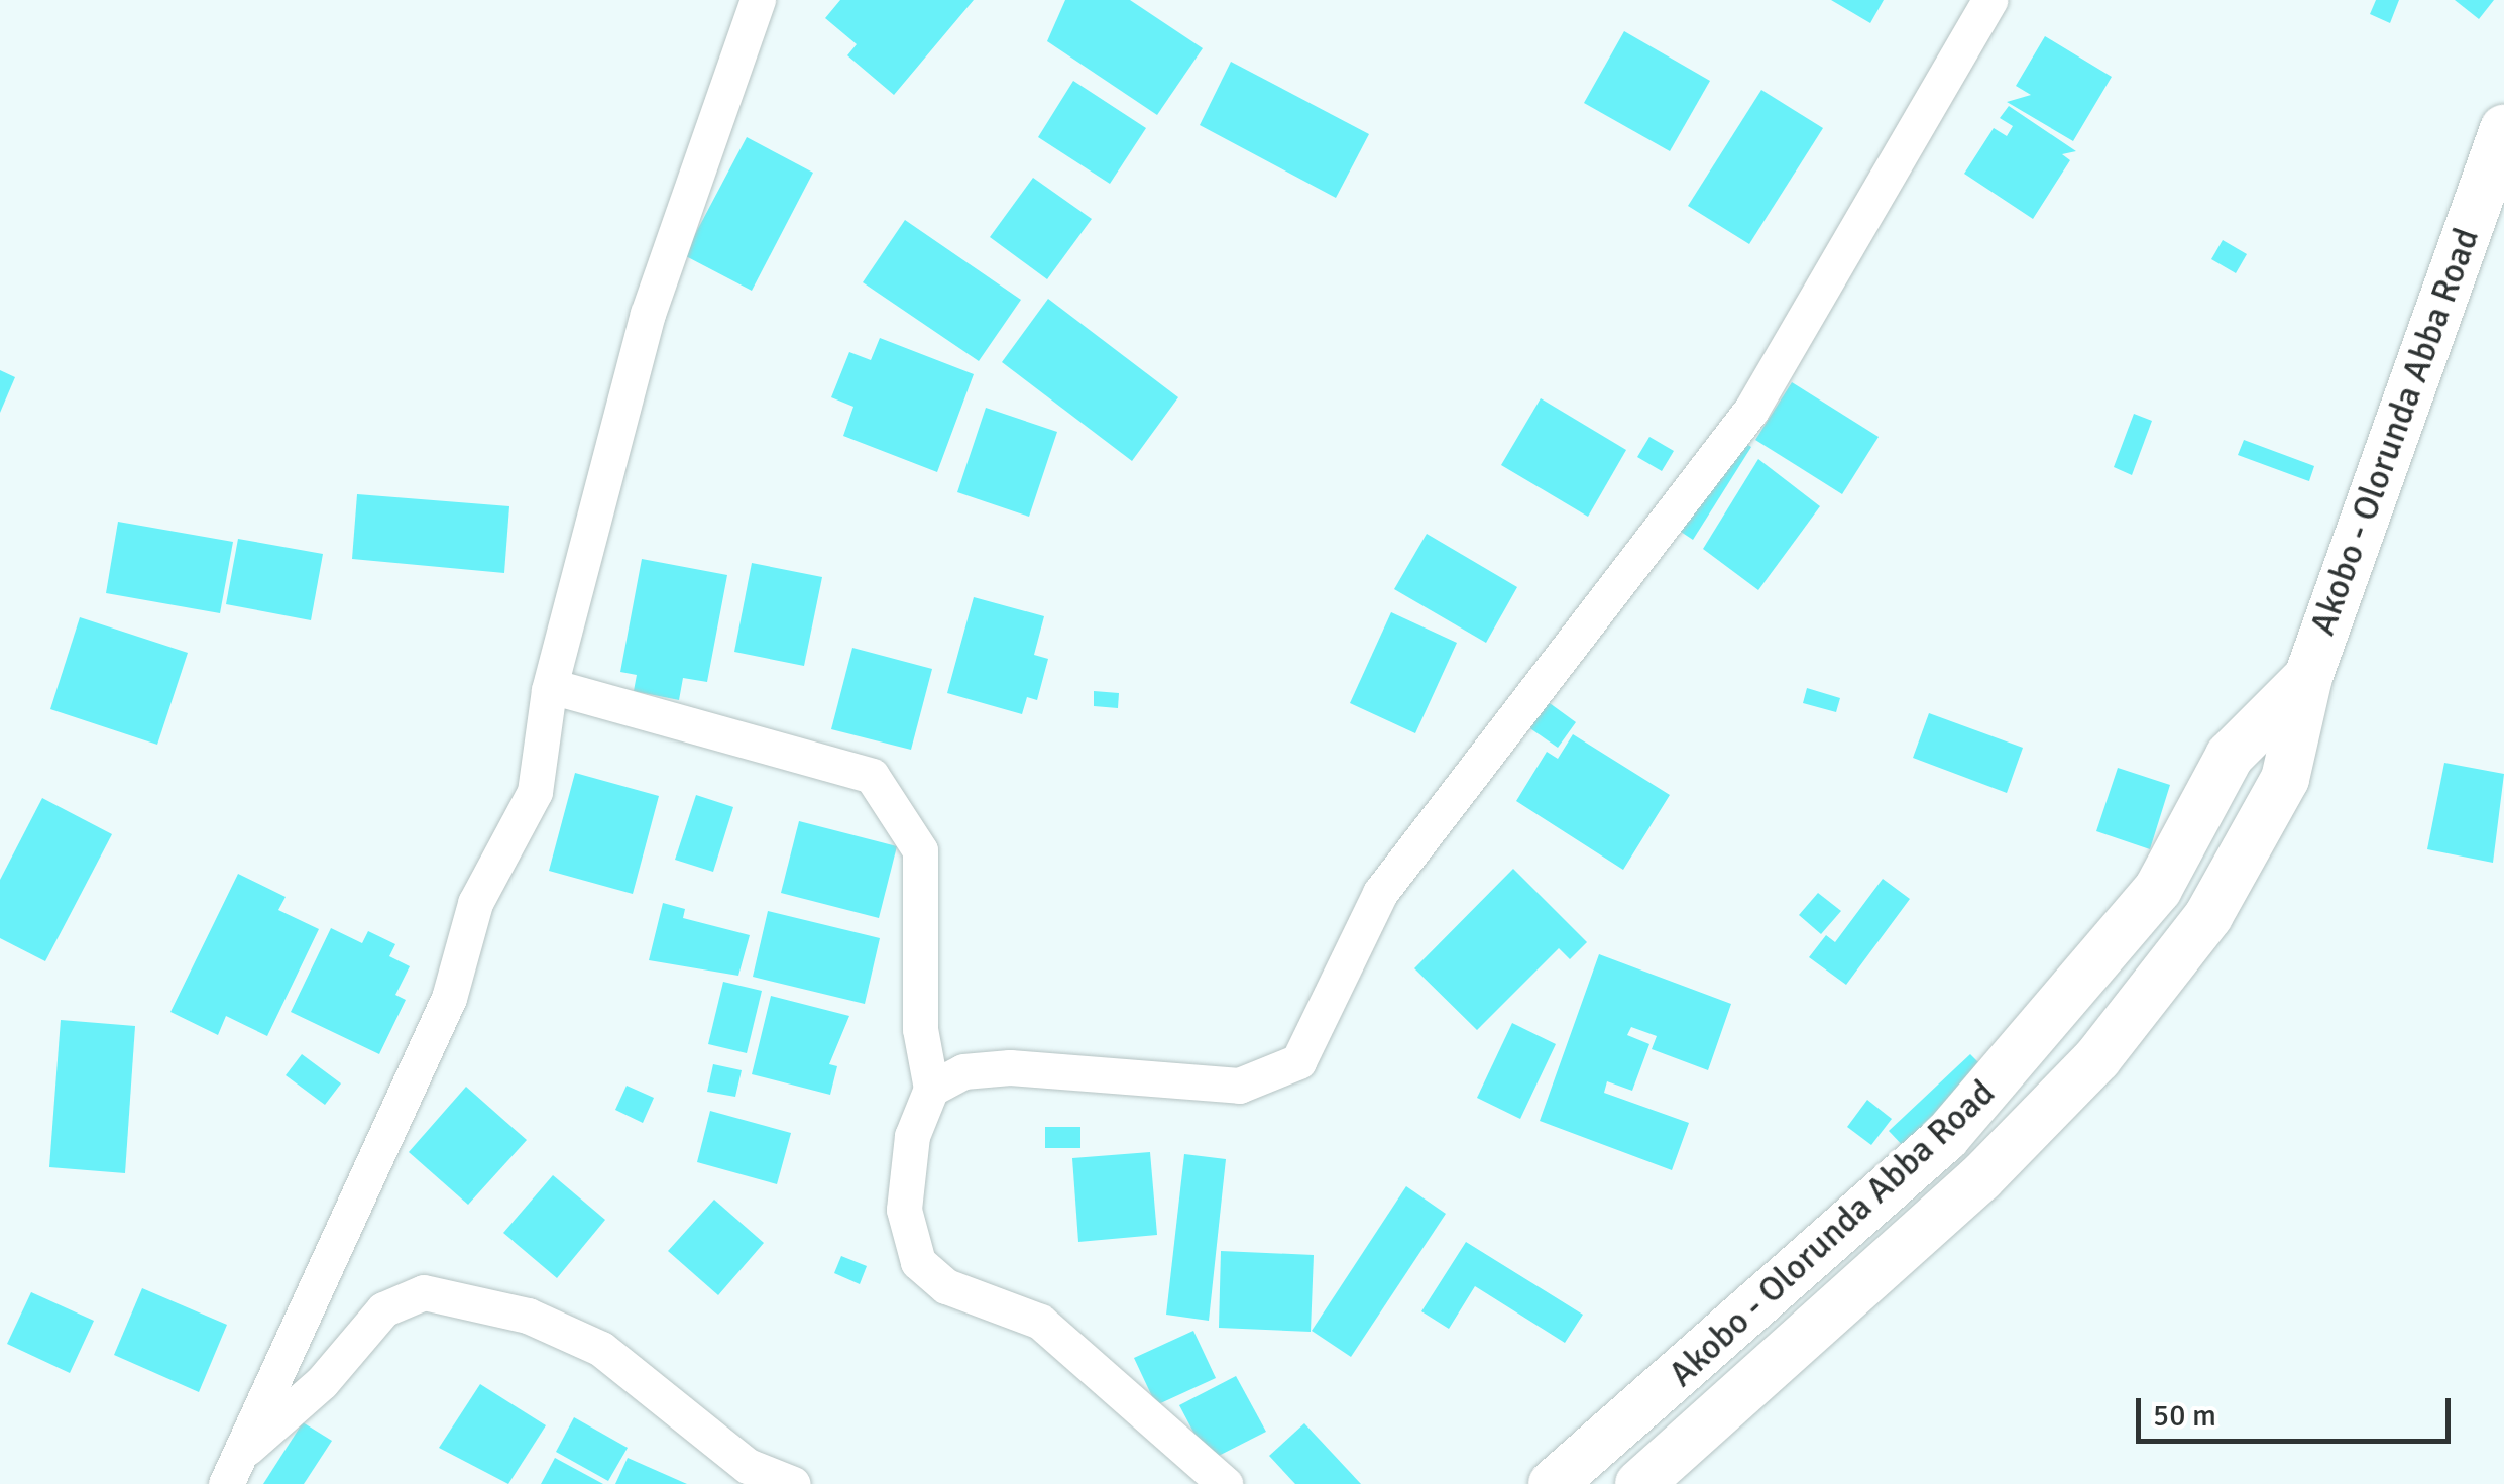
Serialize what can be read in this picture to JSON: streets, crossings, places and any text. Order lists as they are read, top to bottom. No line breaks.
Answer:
{"streets":{"main road":["Akobo - Olorunda Abba Road"]},"scale_bar":"50 m"}
